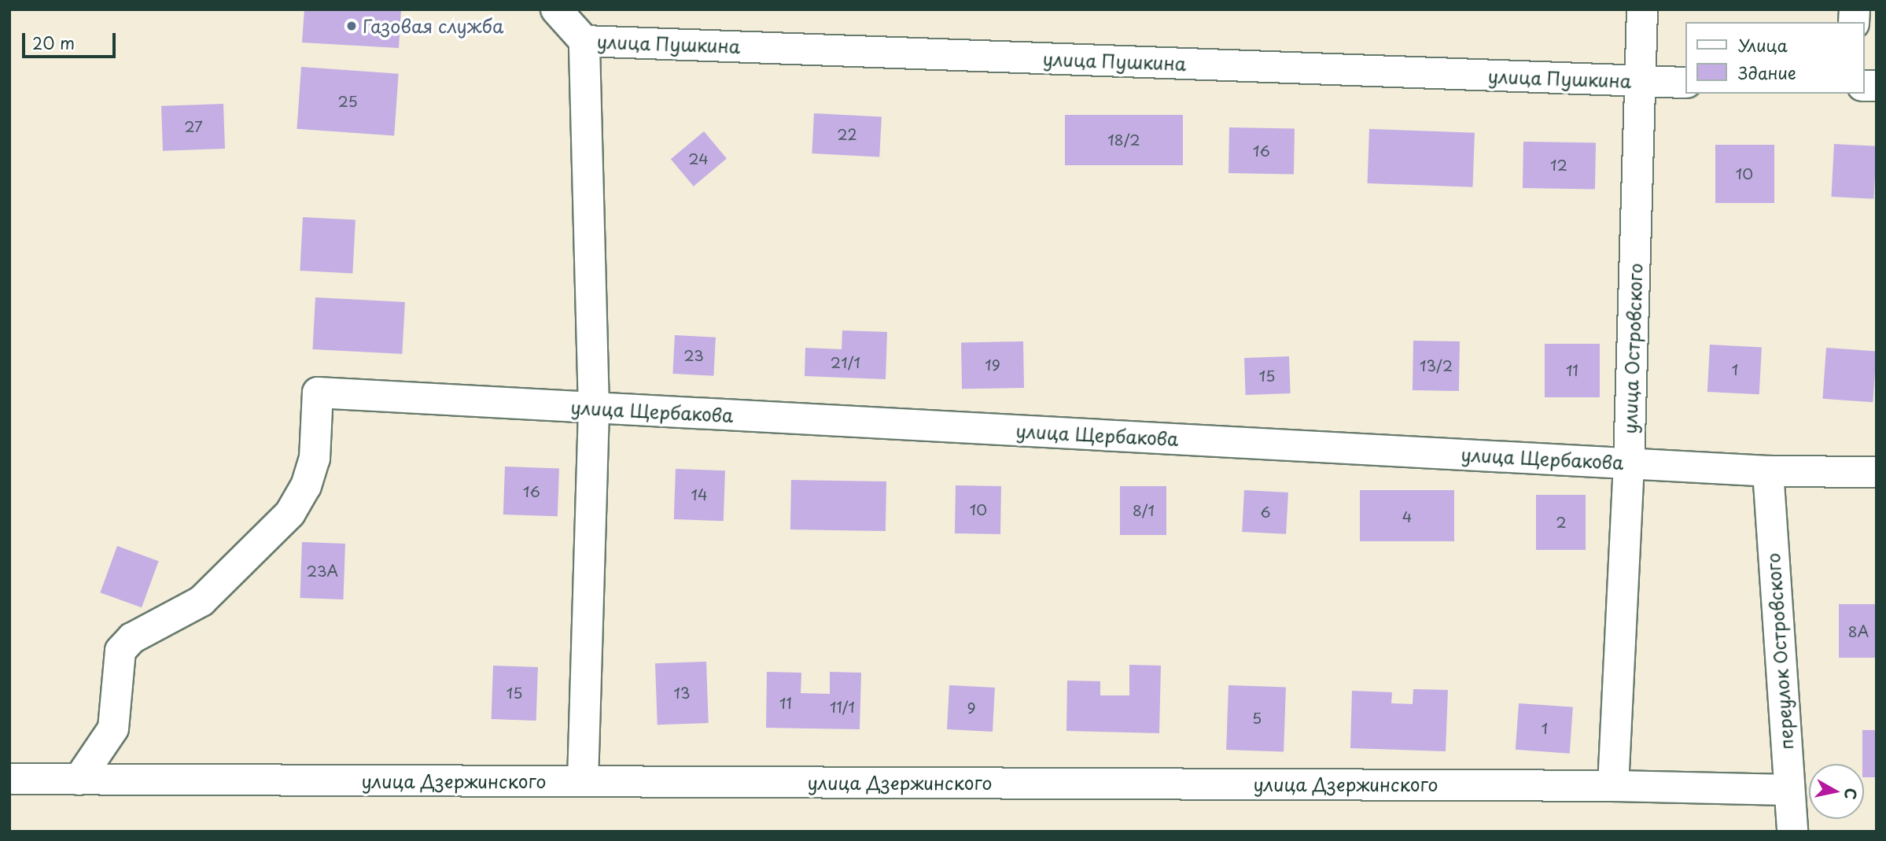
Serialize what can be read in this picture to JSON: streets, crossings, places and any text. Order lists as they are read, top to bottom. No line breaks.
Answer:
{"streets":{"street":["улица Пушкина","улица Островского","улица Щербакова","переулок Островского","улица Дзержинского"]},"crossings":[["улица Пушкина","улица Островского"],["улица Островского","улица Щербакова"],["улица Островского","улица Дзержинского"],["улица Щербакова","переулок Островского"],["улица Щербакова","улица Дзержинского"],["переулок Островского","улица Дзержинского"]],"places":["Газовая служба"],"house_numbers":["25","27","22","18/2","16","24","12","10","23","21/1","19","13/2","1","11","15","16","14","10","8/1","6","4","2","23А","8А","15","13","11","11/1","9","5","1"],"legend":["Улица","Здание"],"scale_bar":"20 m","north":"right"}
